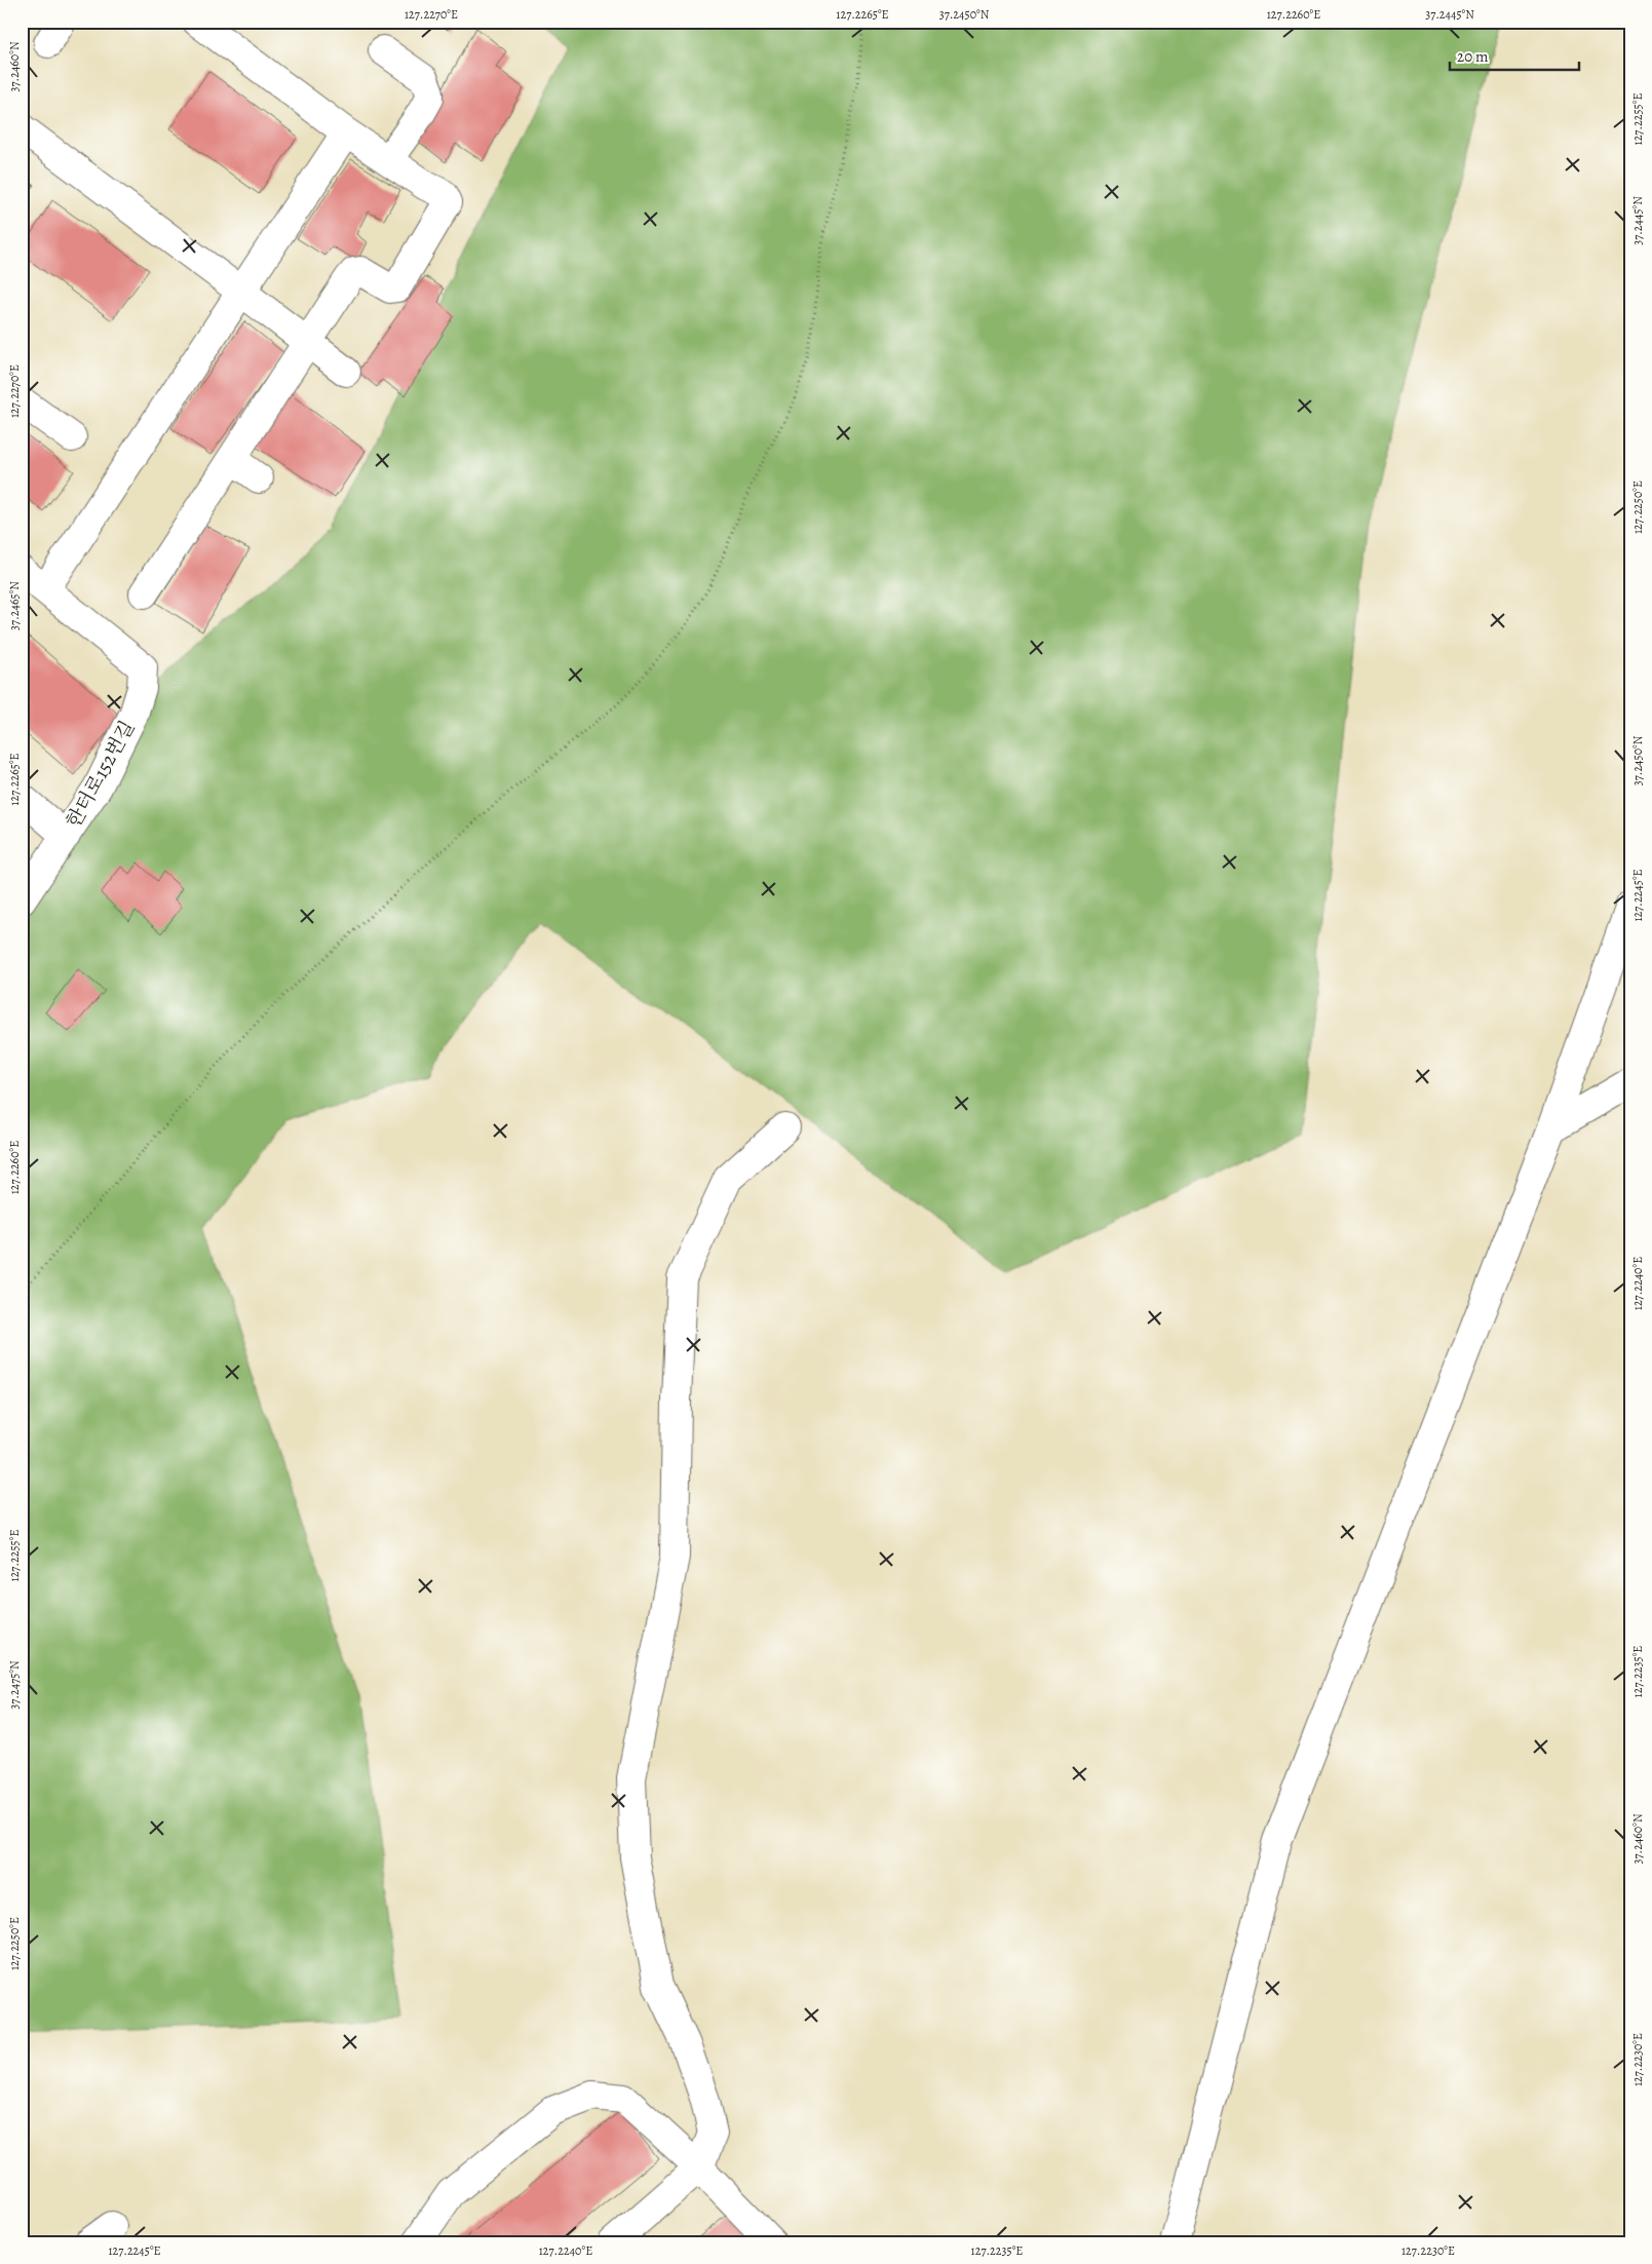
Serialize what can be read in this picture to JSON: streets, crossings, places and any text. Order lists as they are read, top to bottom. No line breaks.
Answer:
{"streets":{"street":["한터로152번길"]},"scale_bar":"20 m","coordinates":["127.2270°E","127.2265°E","37.2450°N","127.2260°E","37.2445°N","37.2460°N","127.2255°E","127.2250°E","37.2465°N","127.2245°E","127.2240°E","127.2235°E","37.2475°N","127.2230°E"]}
